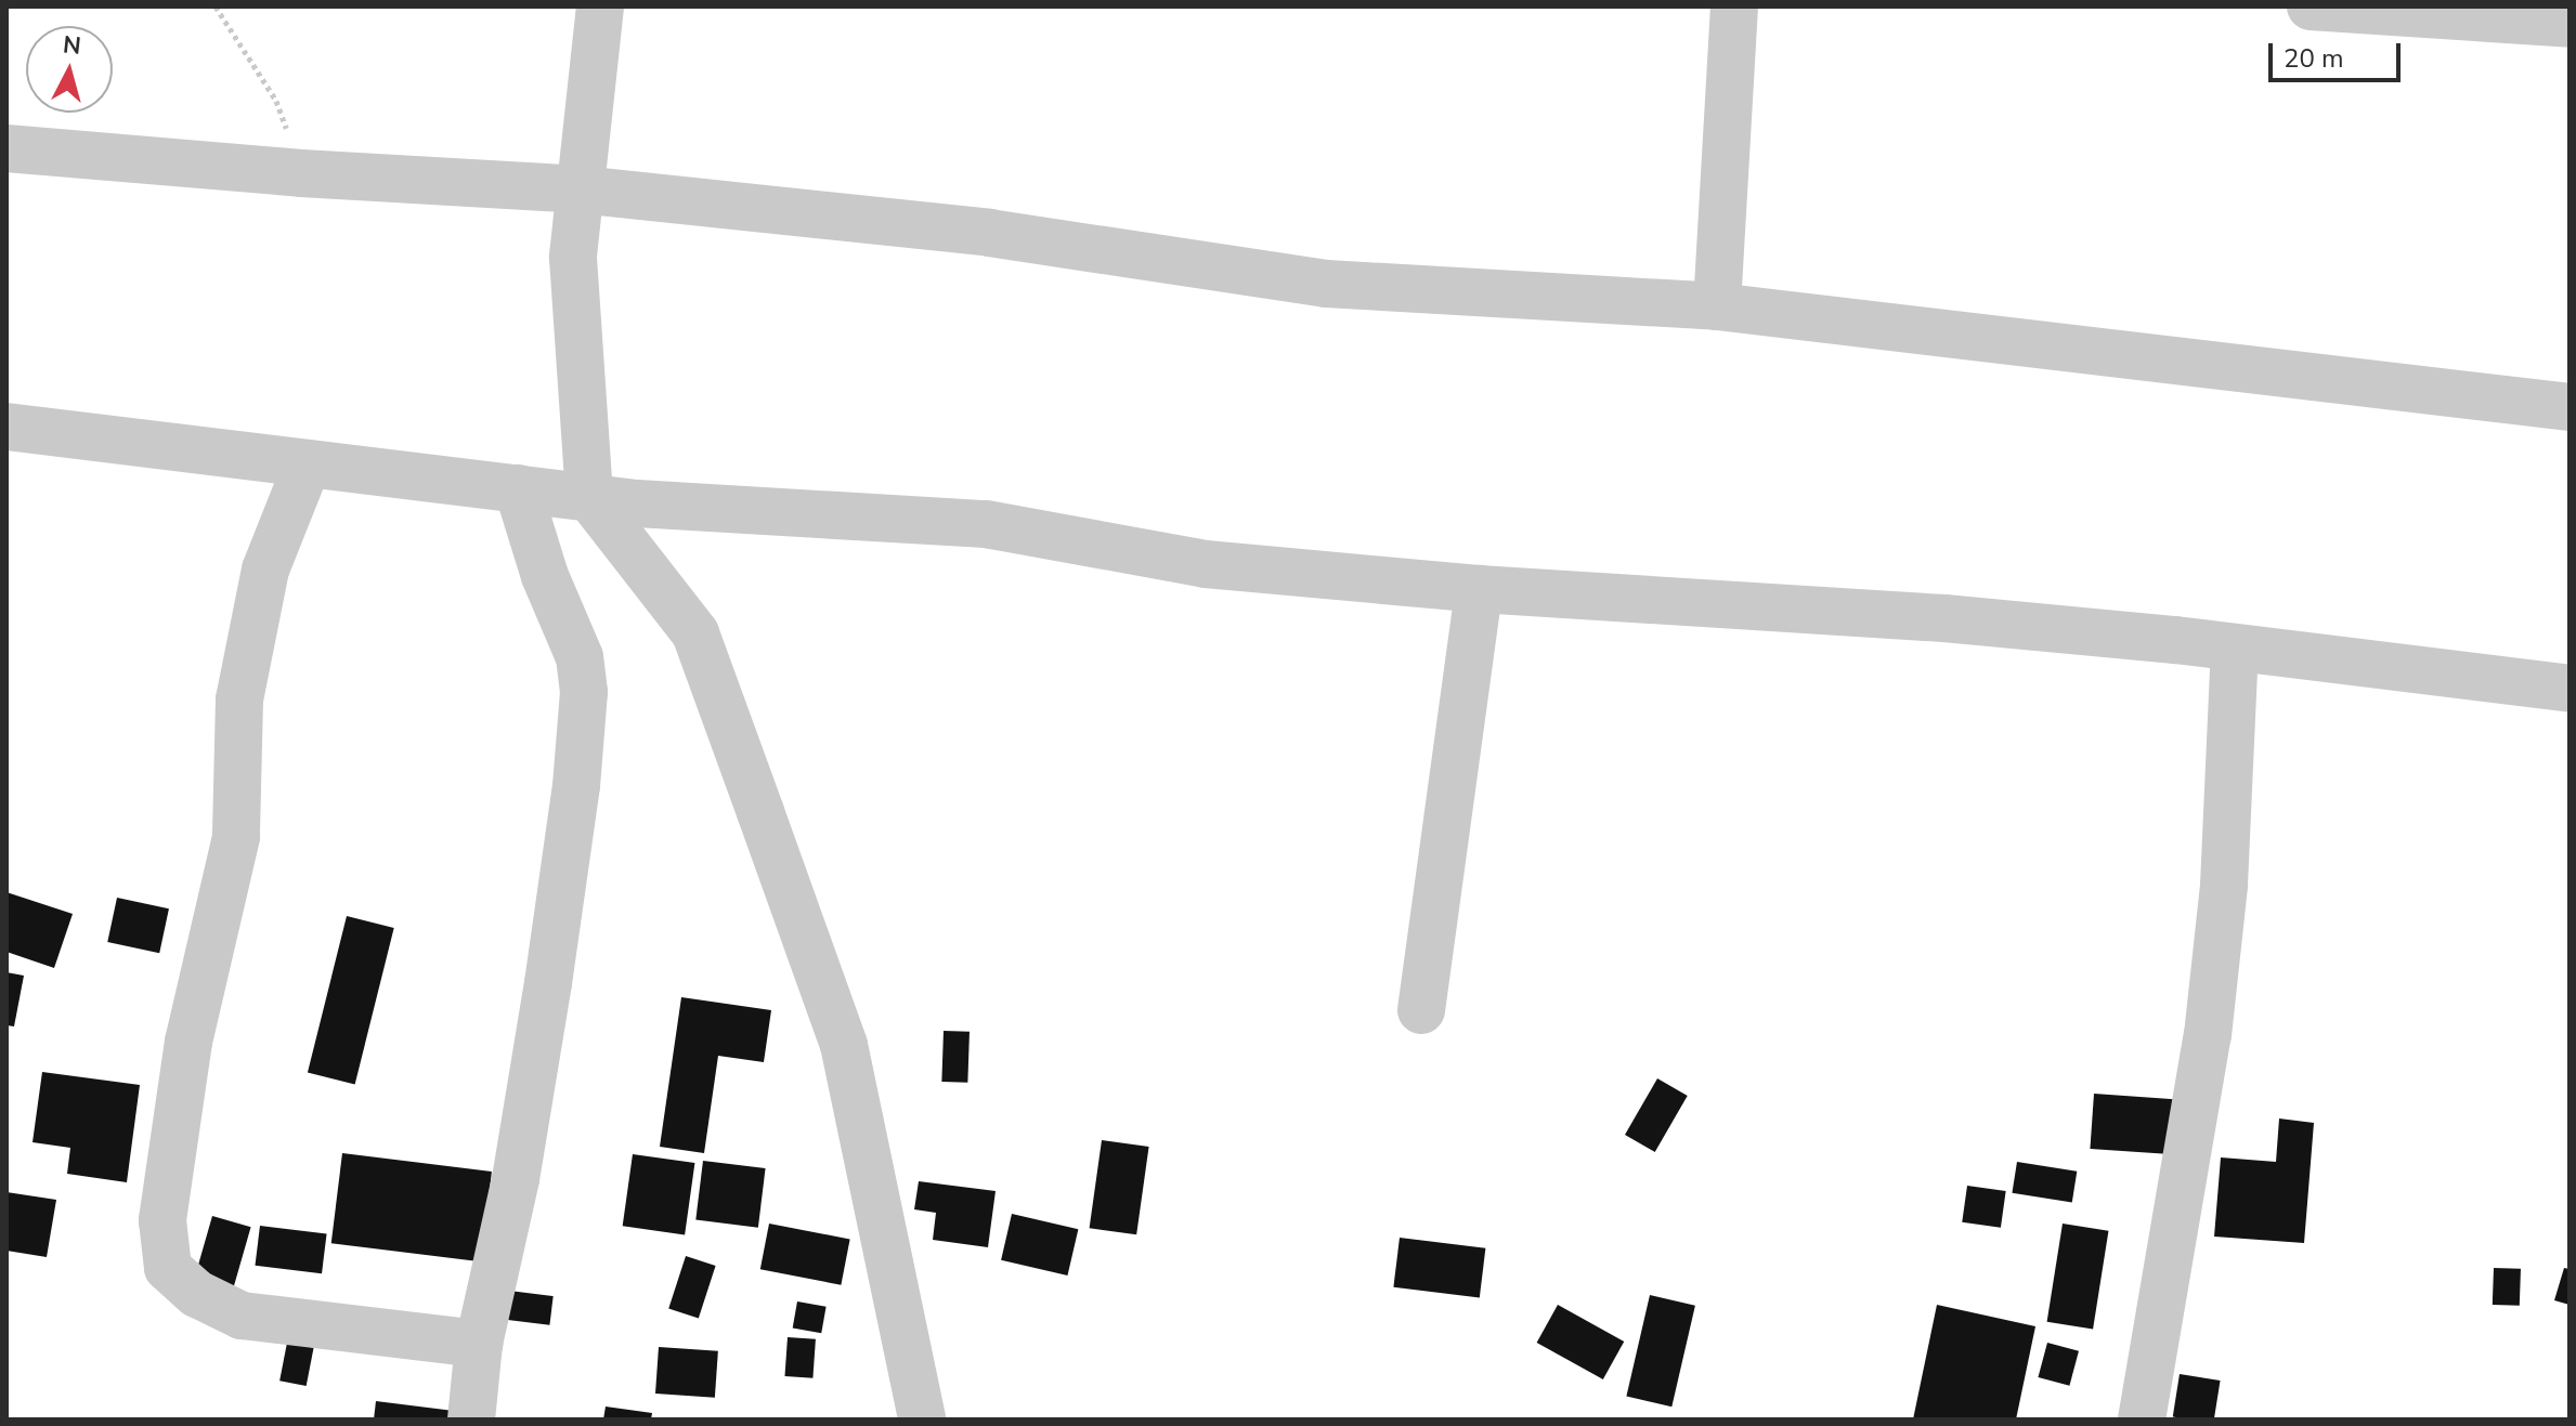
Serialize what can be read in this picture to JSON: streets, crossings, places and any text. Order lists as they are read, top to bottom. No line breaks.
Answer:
{"scale_bar":"20 m","north":"top"}
